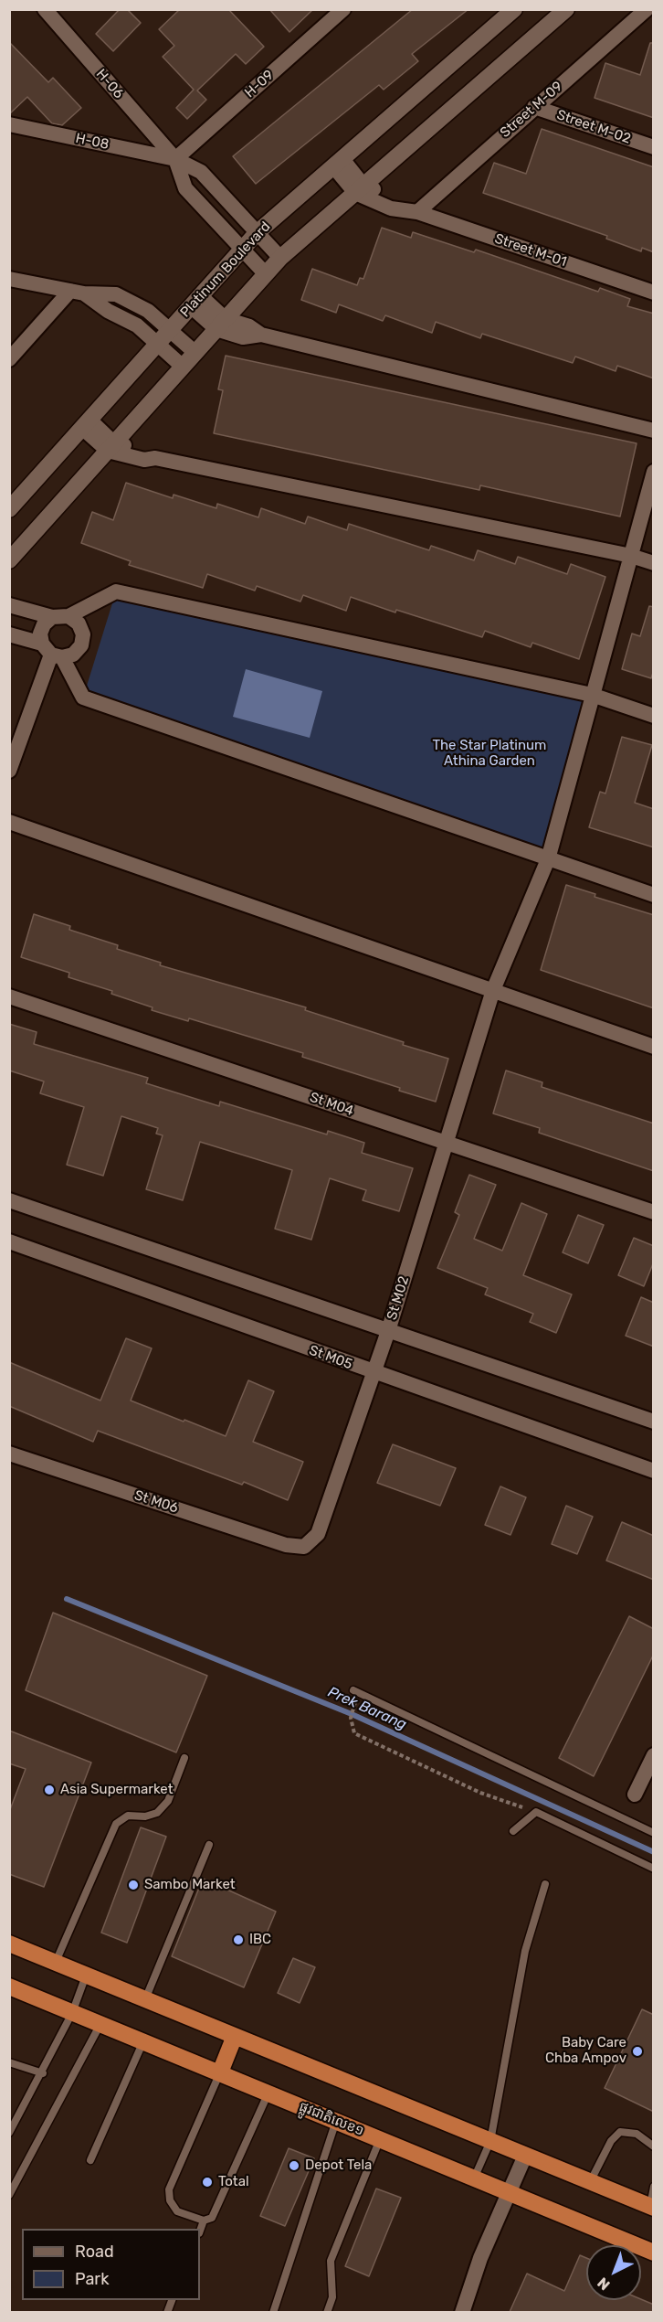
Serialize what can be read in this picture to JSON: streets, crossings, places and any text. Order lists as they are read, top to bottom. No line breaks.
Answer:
{"streets":{"highway":["ផ្លូវជាតិលេខ១"],"street":["H-06","H-09","Street M-09","Street M-02","H-08","Street M-01","Platinum Boulevard","St M04","St M02","St M05","St M06"]},"crossings":[["H-06","H-09"],["H-06","H-08"],["H-09","H-08"],["Street M-09","Street M-02"],["Street M-09","Street M-01"],["St M04","St M02"],["St M02","St M05"],["St M02","St M06"]],"water":["Prek Barang"],"parks":["The Star Platinum Athina Garden"],"places":["Asia Supermarket","Sambo Market","IBC","Baby Care Chba Ampov","Depot Tela","Total"],"legend":["Road","Park"],"north":"bottom left"}
